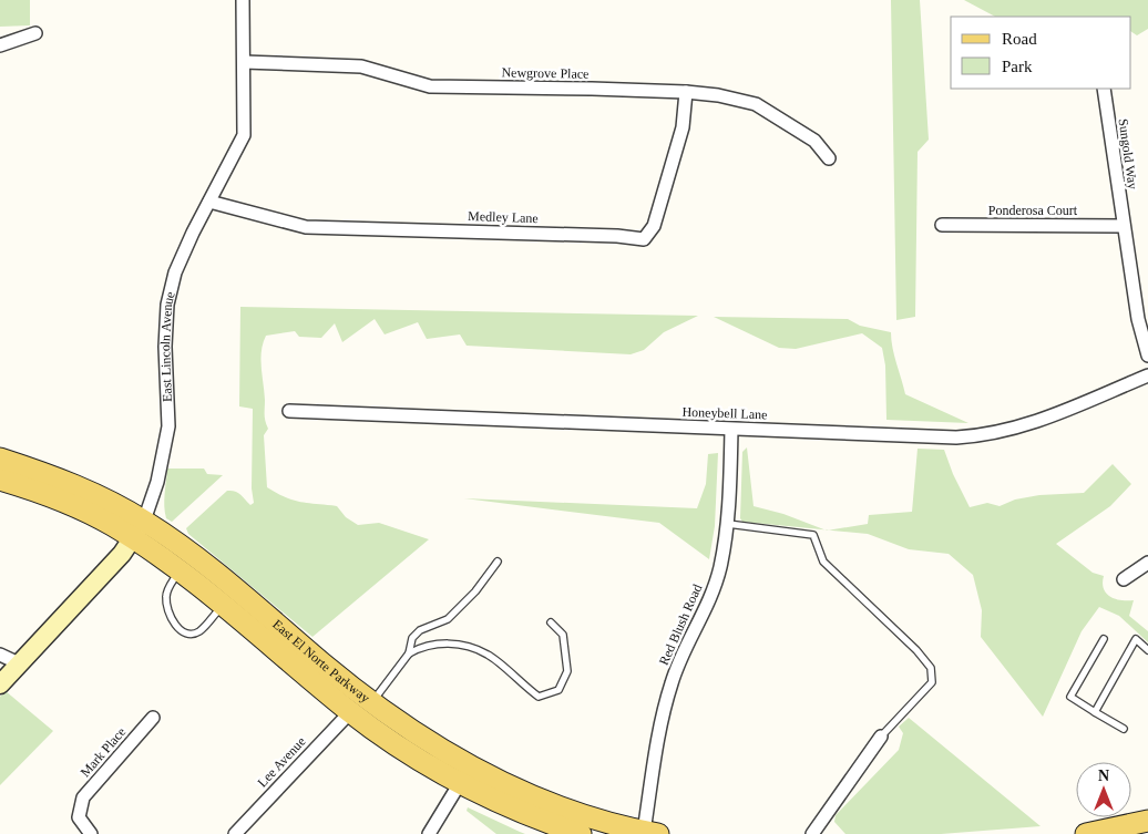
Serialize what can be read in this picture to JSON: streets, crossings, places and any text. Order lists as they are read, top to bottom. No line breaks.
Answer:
{"streets":{"main road":["East Lincoln Avenue","East El Norte Parkway"],"street":["Newgrove Place","Sungold Way","Ponderosa Court","Medley Lane","Honeybell Lane","Red Blush Road","Mark Place","Lee Avenue"]},"crossings":[["Newgrove Place","Medley Lane"],["Newgrove Place","East Lincoln Avenue"],["Sungold Way","Ponderosa Court"],["Medley Lane","East Lincoln Avenue"],["East Lincoln Avenue","East El Norte Parkway"],["Honeybell Lane","Red Blush Road"],["Red Blush Road","East El Norte Parkway"],["East El Norte Parkway","Lee Avenue"]],"legend":["Road","Park"],"north":"top"}
